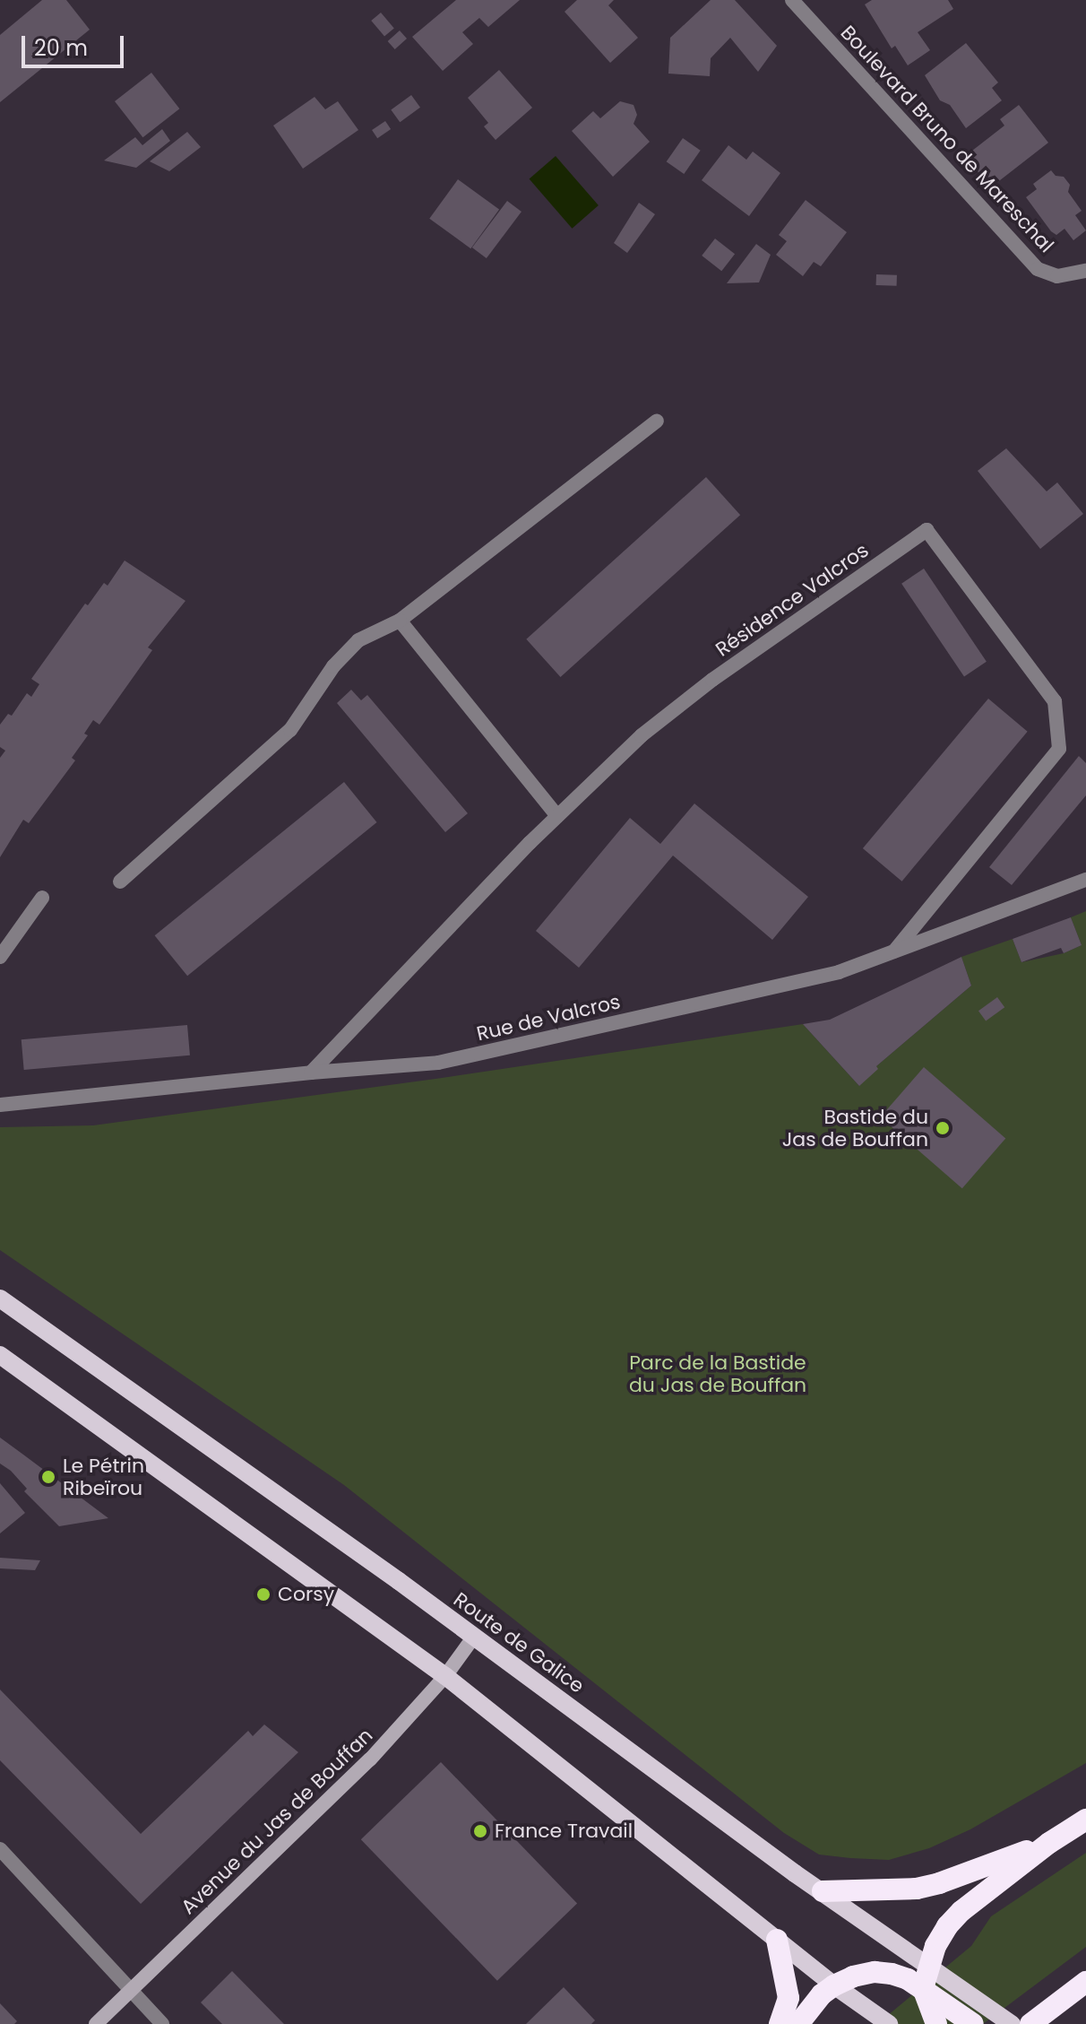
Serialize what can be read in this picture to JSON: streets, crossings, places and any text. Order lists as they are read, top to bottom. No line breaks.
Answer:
{"streets":{"main road":["Route de Galice"],"street":["Boulevard Bruno de Mareschal","Résidence Valcros","Rue de Valcros","Avenue du Jas de Bouffan"]},"crossings":[["Résidence Valcros","Rue de Valcros"],["Route de Galice","Avenue du Jas de Bouffan"]],"parks":["Parc de la Bastide du Jas de Bouffan"],"places":["Bastide du Jas de Bouffan","Le Pétrin Ribeïrou","Corsy","France Travail"],"scale_bar":"20 m"}
